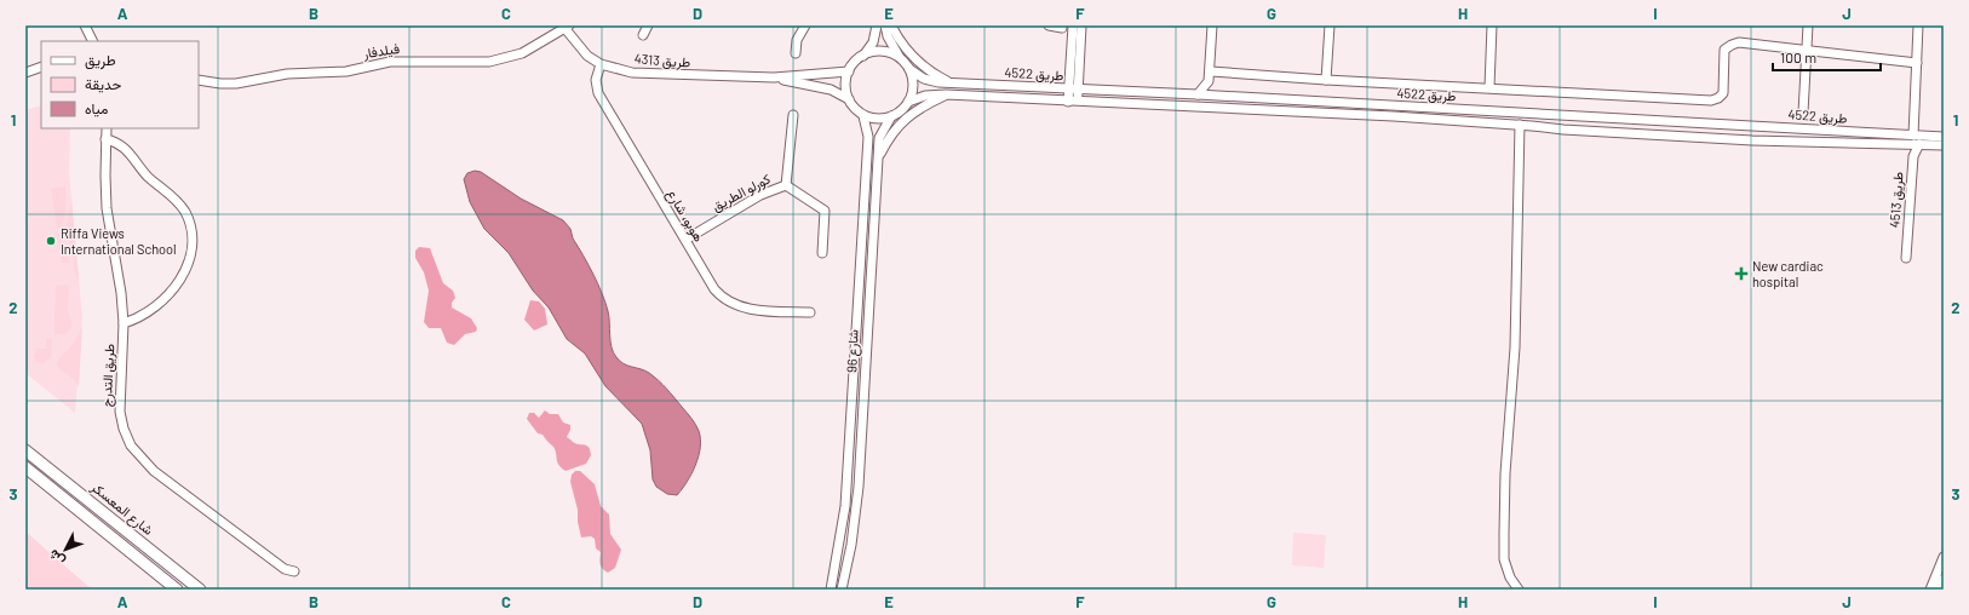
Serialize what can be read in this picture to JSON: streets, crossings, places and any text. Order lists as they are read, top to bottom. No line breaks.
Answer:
{"streets":{"main road":["شارع المعسكر"],"street":["فيلدفار","طريق 4313","طريق 4522","كورلو الطريق","طريق 4513","هوبو، شارع","شارع 96","طريق التدرج"]},"crossings":[["فيلدفار","طريق 4313"],["طريق 4313","طريق 4522"],["طريق 4313","هوبو، شارع"],["طريق 4313","شارع 96"],["طريق 4522","طريق 4513"],["طريق 4522","شارع 96"],["كورلو الطريق","هوبو، شارع"]],"places":{"other":["Riffa Views International School"],"health":["New cardiac hospital"]},"legend":["طريق","حديقة","مياه"],"scale_bar":"100 m","north":"bottom left","grid":{"columns":["A","B","C","D","E","F","G","H","I","J"],"rows":["1","2","3"]}}
